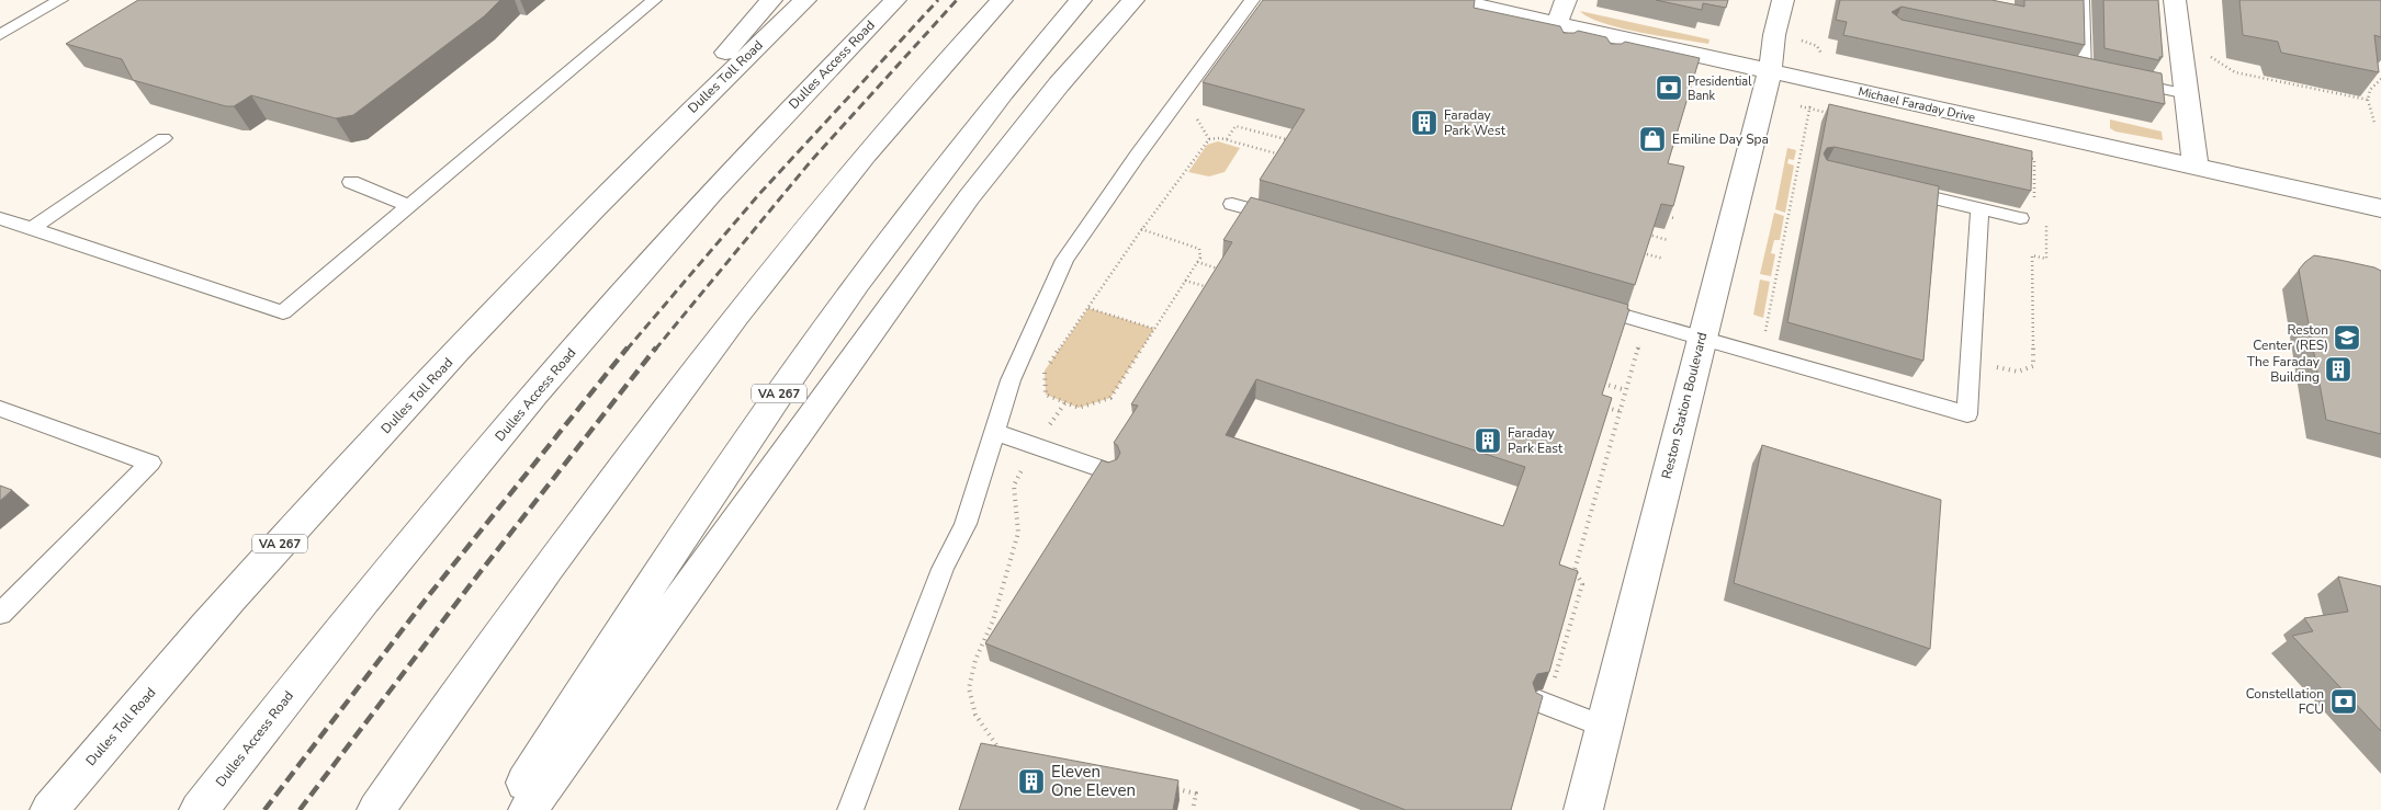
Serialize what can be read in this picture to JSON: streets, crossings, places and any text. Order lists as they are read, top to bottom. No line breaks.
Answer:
{"streets":{"main road":["Dulles Access Road","Dulles Toll Road","Michael Faraday Drive","VA 267","Reston Station Boulevard"]},"crossings":[["Michael Faraday Drive","Reston Station Boulevard"]],"places":{"bank":["Presidential Bank","Constellation FCU"],"building":["Faraday Park West","The Faraday Building","Faraday Park East","Eleven One Eleven"],"shop":["Emiline Day Spa"],"school or university":["Reston Center (RES)"]}}
